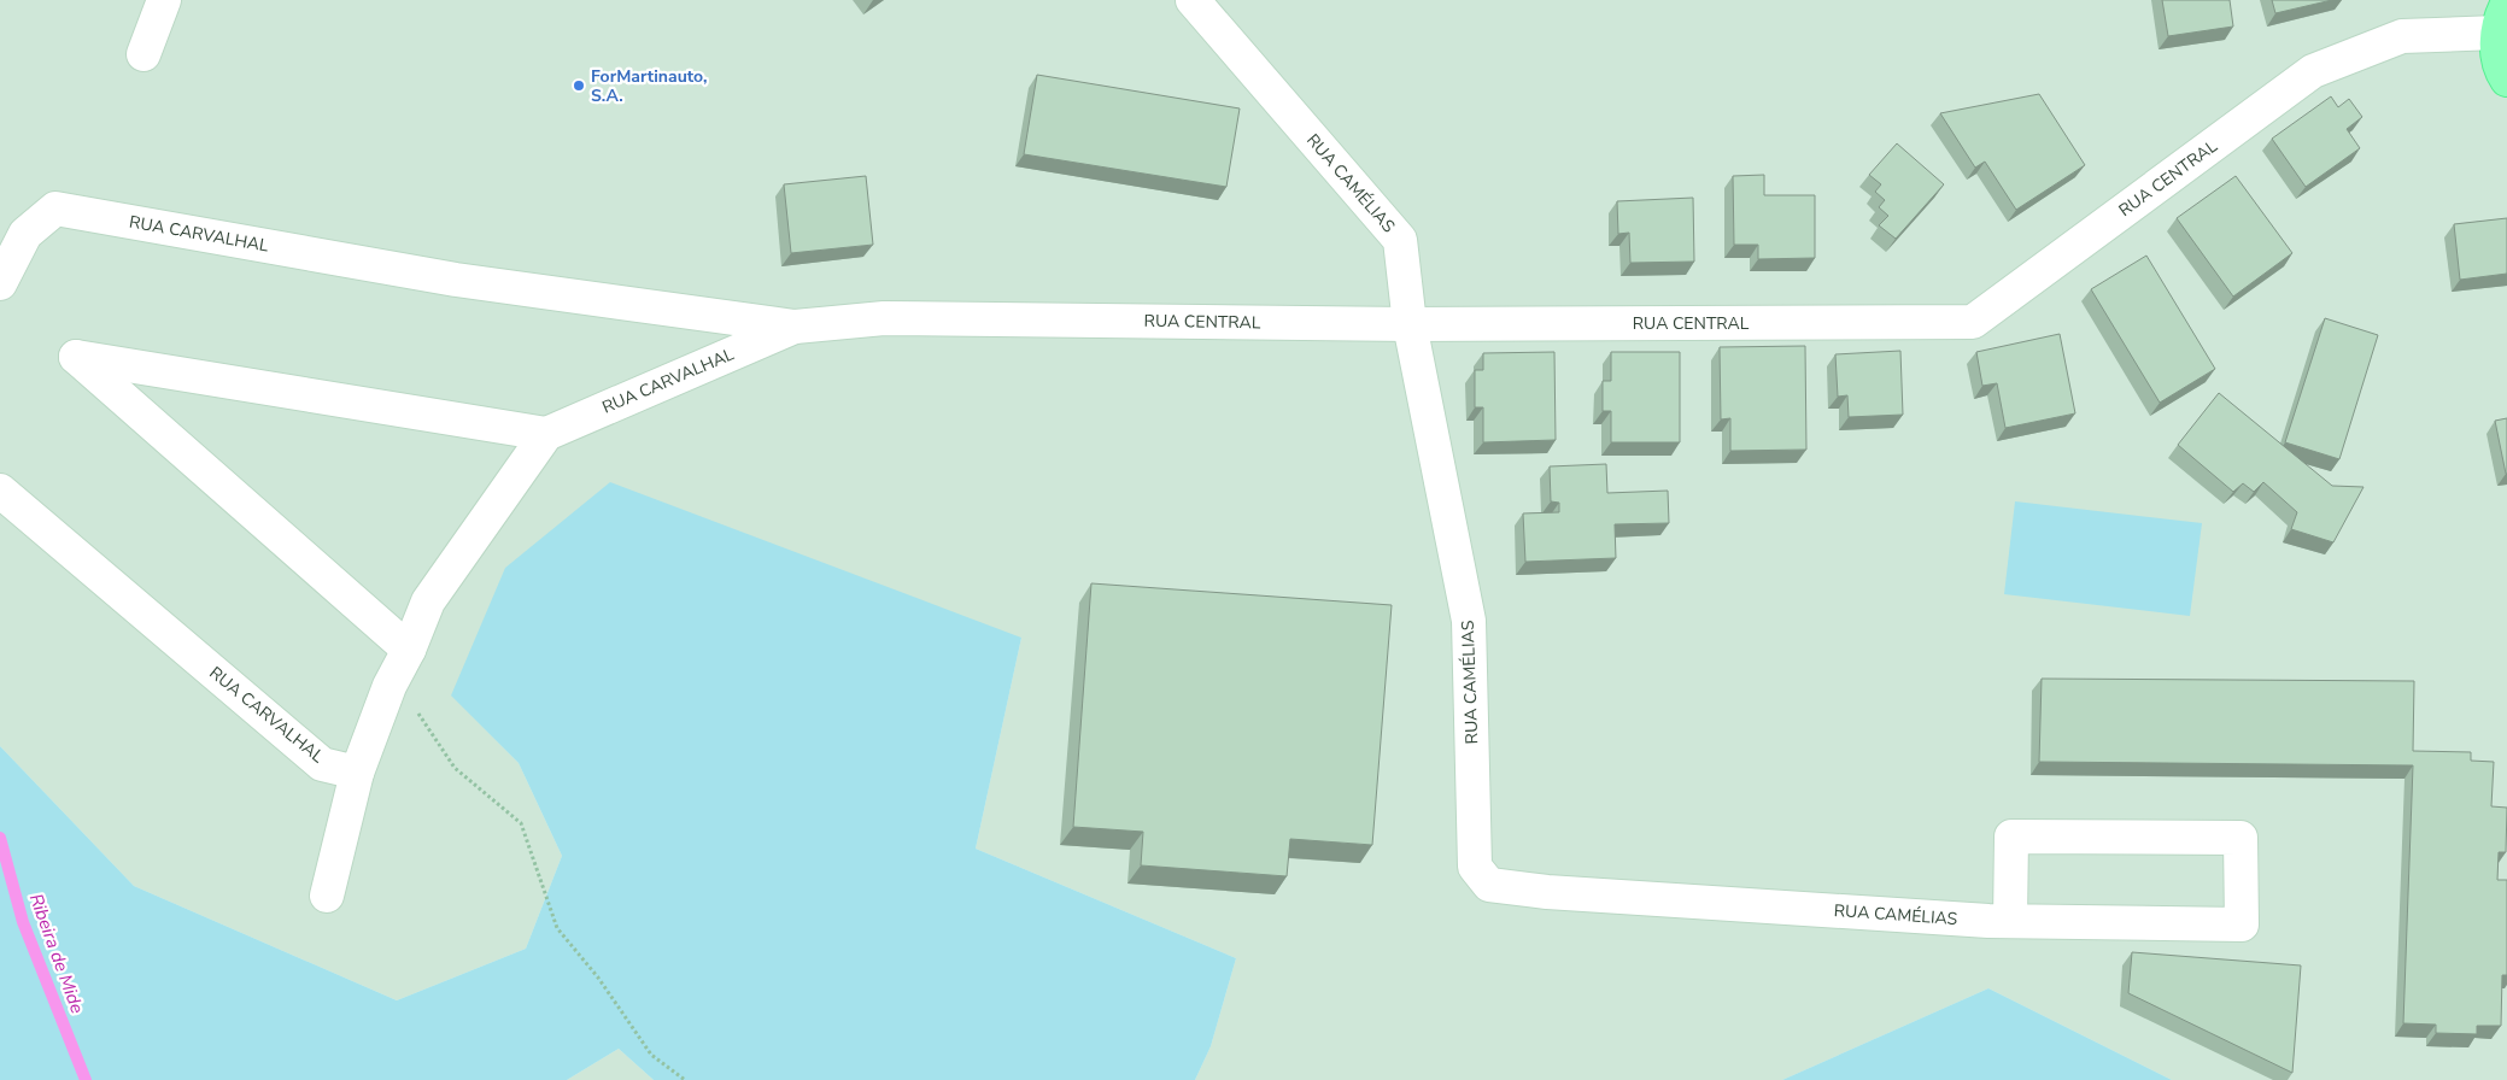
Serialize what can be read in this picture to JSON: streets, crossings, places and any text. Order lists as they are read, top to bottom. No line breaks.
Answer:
{"streets":{"street":["RUA CENTRAL","RUA CAMÉLIAS","RUA CARVALHAL"]},"crossings":[["RUA CENTRAL","RUA CAMÉLIAS"],["RUA CENTRAL","RUA CARVALHAL"]],"water":["Ribeira de Mide"],"places":["ForMartinauto, S.A."]}
